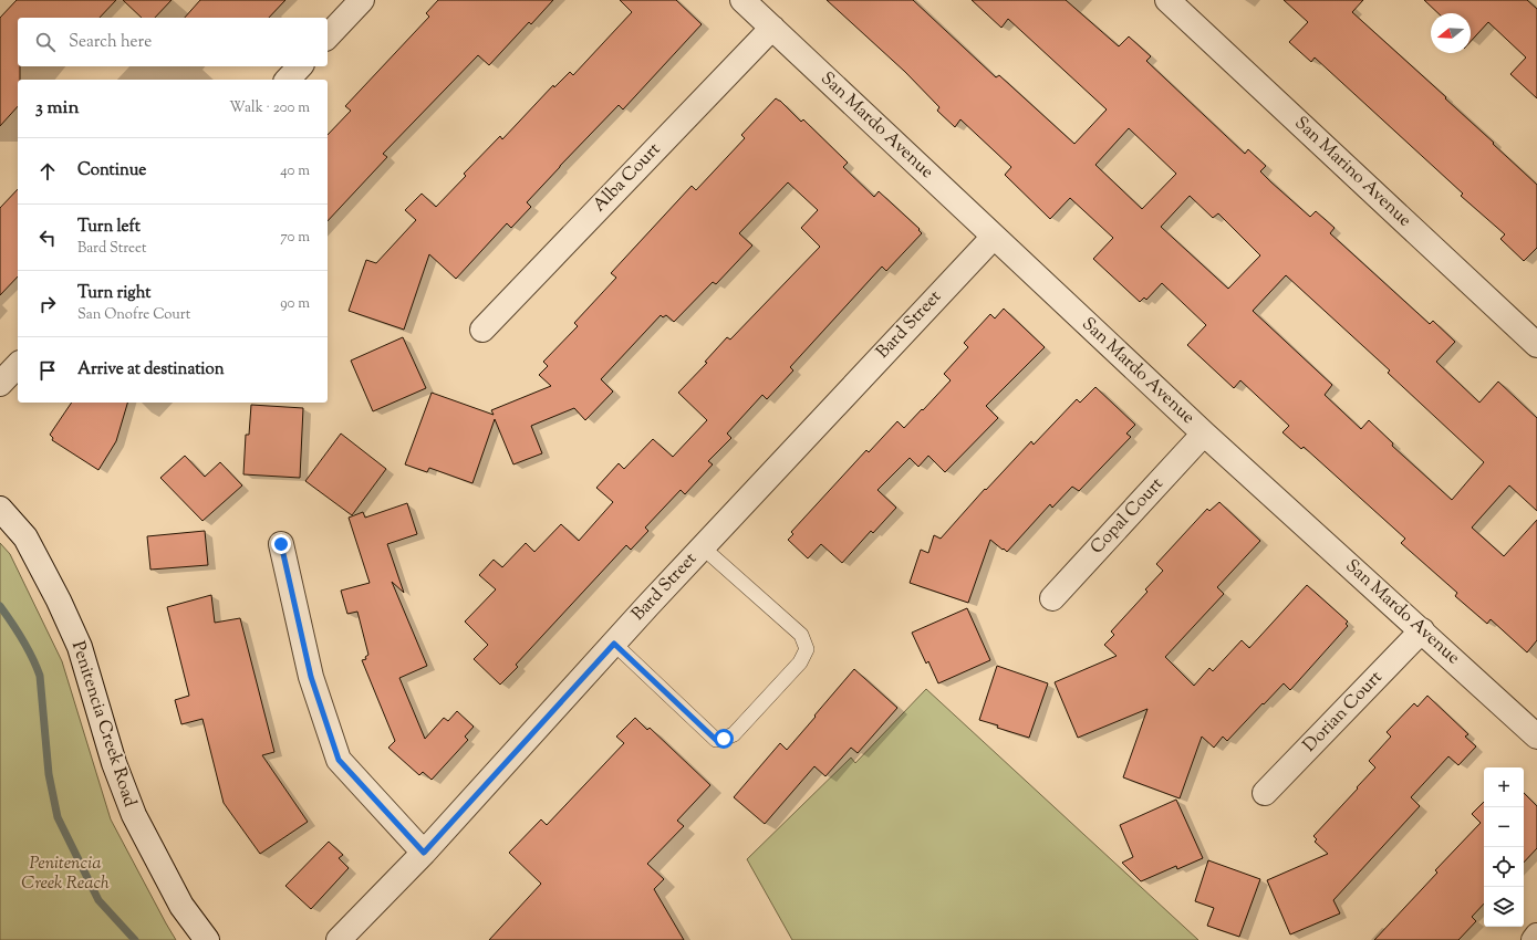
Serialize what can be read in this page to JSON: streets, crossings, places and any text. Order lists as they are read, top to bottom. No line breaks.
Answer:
{"streets":{"street":["San Mardo Avenue","San Marino Avenue","Alba Court","Bard Street","Copal Court","Dorian Court","Penitencia Creek Road"]},"crossings":[["San Mardo Avenue","Alba Court"],["San Mardo Avenue","Bard Street"],["San Mardo Avenue","Copal Court"],["San Mardo Avenue","Dorian Court"]],"parks":["Penitencia Creek Reach"],"north":"left","page":{"search":"Search here","heading":["3 min","Walk · 200 m"],"list":[["Continue","40 m"],["Turn left","Bard Street","70 m"],["Turn right","San Onofre Court","90 m"],"Arrive at destination"],"map_buttons":["+","−"]}}
